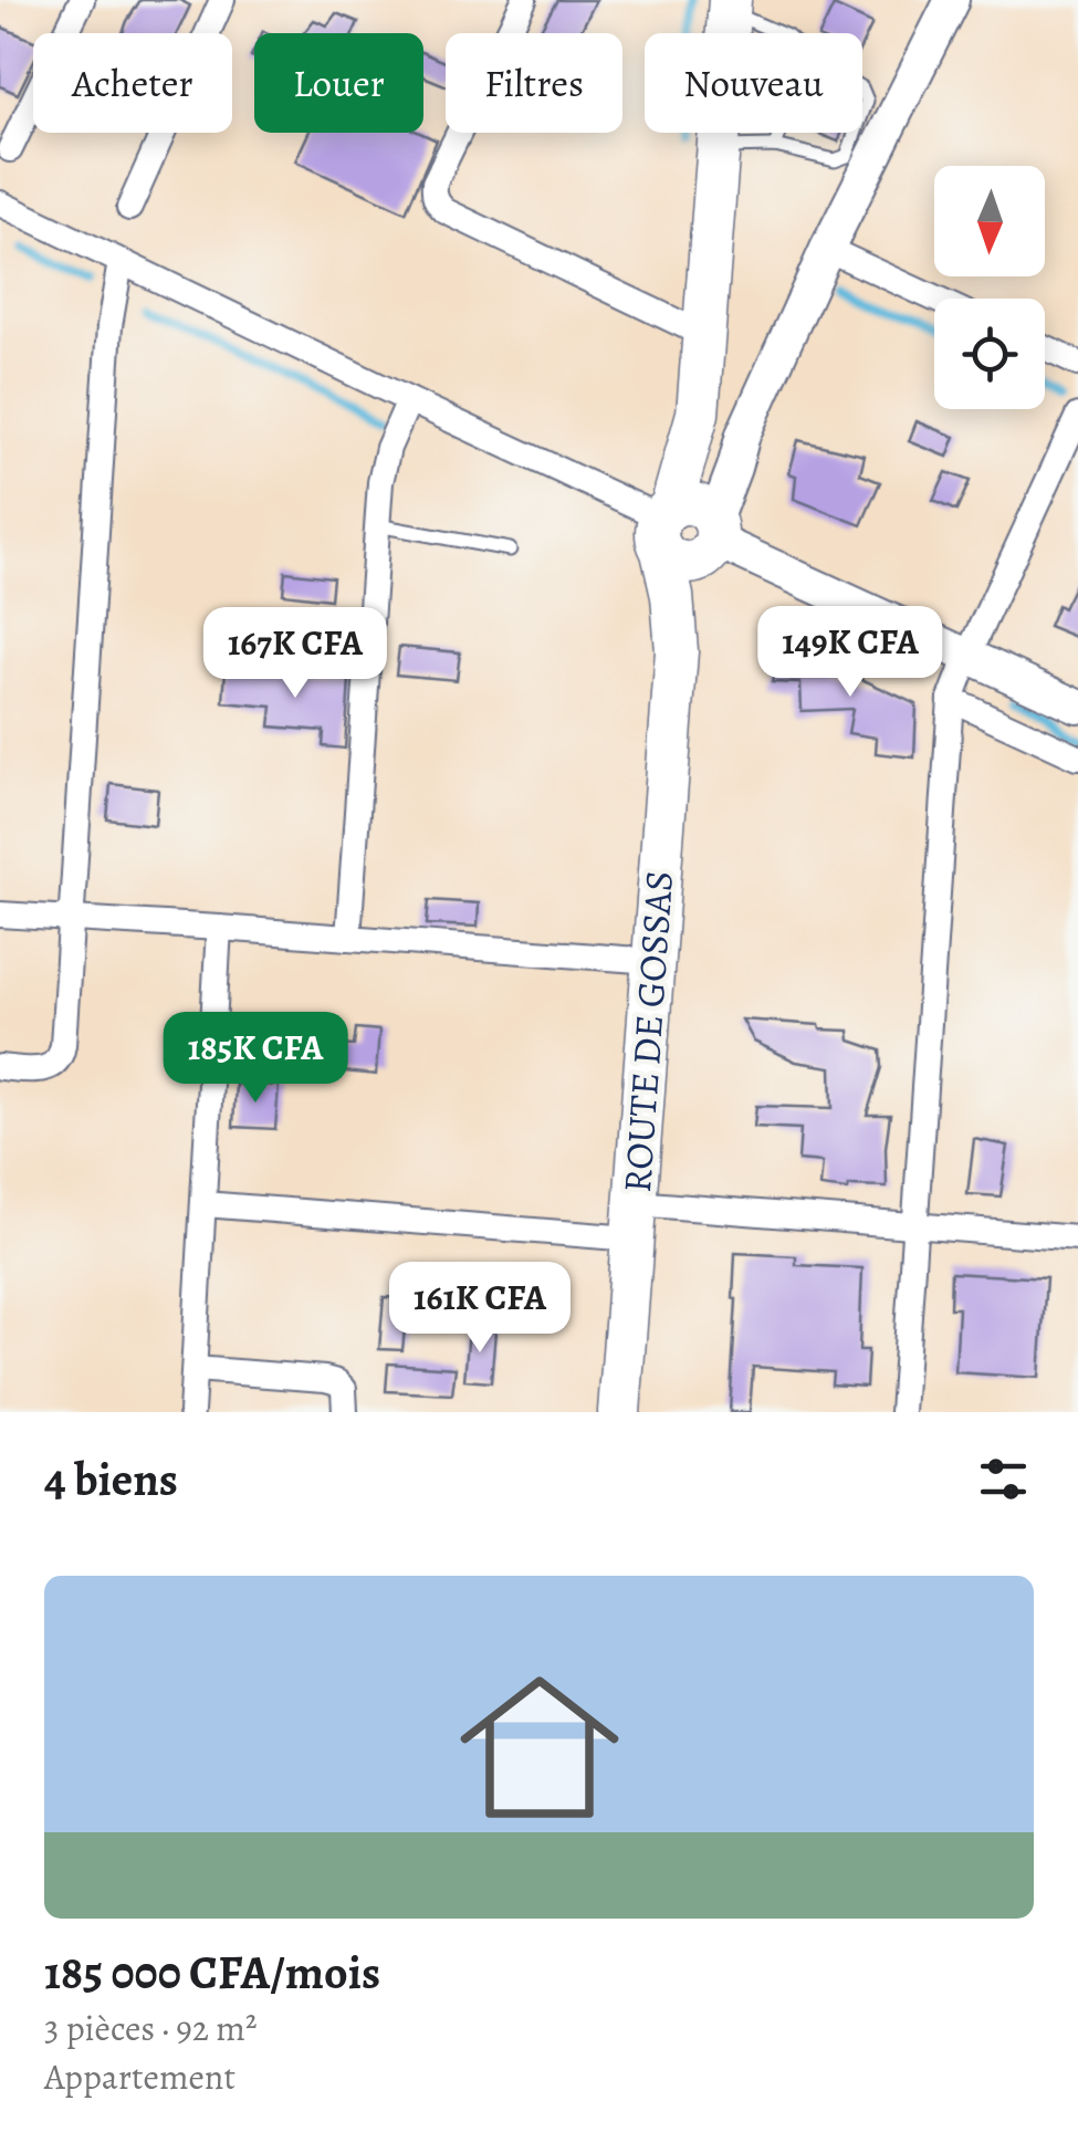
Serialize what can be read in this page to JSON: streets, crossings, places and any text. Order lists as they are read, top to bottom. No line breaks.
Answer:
{"streets":{"main road":["ROUTE DE GOSSAS"]},"north":"bottom","page":{"chip":["Acheter","Louer","Filtres","Nouveau"],"price":["149K CFA","167K CFA","185K CFA","161K CFA"],"heading":"4 biens","list":[{"name":"185 000 CFA/mois","note":"3 pièces · 92 m² · Appartement"}]}}
